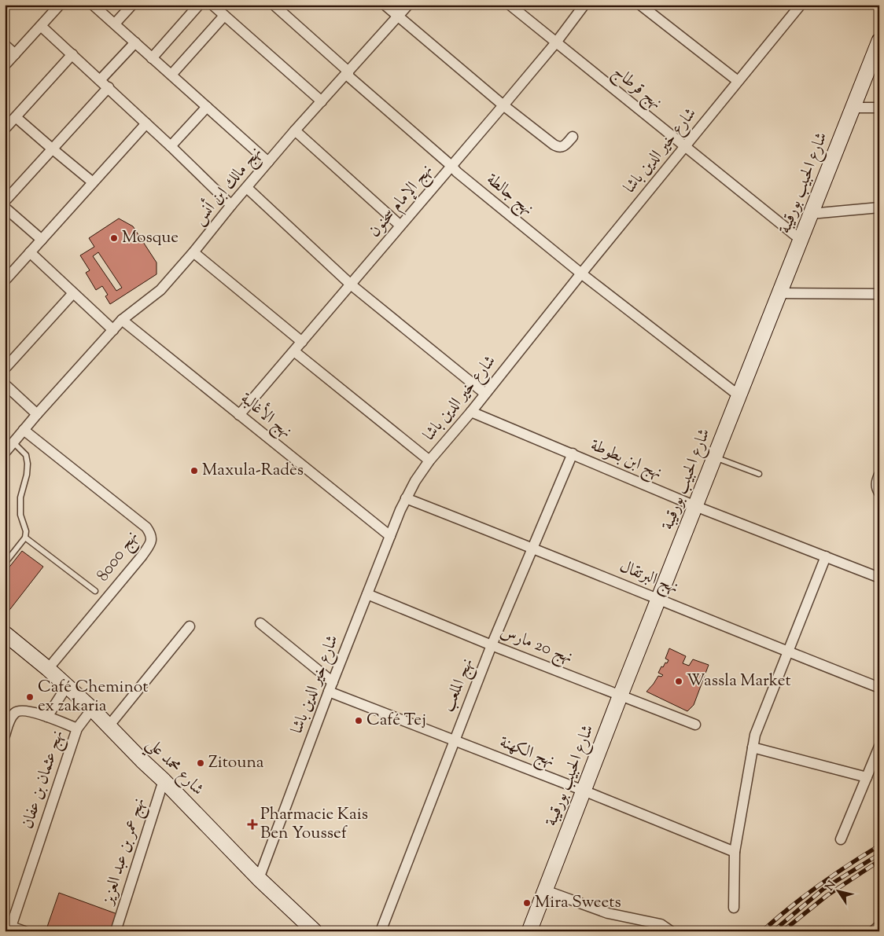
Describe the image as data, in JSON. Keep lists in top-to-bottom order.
{
  "streets": {
    "street": [
      "نهج قرطاج",
      "شارع خير الدين باشا",
      "شارع الحبيب بورقيبة",
      "نهج مالك ابن أنس",
      "نهج جالطة",
      "نهج الإمام سحنون",
      "نهج الأغالبة",
      "نهج ابن بطوطة",
      "نهج 8000",
      "نهج البرتقال",
      "نهج 20 مارس",
      "نهج الملعب",
      "نهج الكهنة",
      "شارع محمد علي",
      "نهج عثمان بن عفان",
      "نهج عمر بن عبد العزيز"
    ]
  },
  "crossings": [
    ["نهج قرطاج", "شارع خير الدين باشا"],
    ["نهج قرطاج", "شارع الحبيب بورقيبة"],
    ["نهج قرطاج", "نهج الإمام سحنون"],
    ["شارع خير الدين باشا", "نهج جالطة"],
    ["شارع خير الدين باشا", "نهج الأغالبة"],
    ["شارع خير الدين باشا", "نهج ابن بطوطة"],
    ["شارع خير الدين باشا", "نهج البرتقال"],
    ["شارع خير الدين باشا", "نهج 20 مارس"],
    ["شارع خير الدين باشا", "نهج الكهنة"],
    ["شارع خير الدين باشا", "شارع محمد علي"],
    ["شارع الحبيب بورقيبة", "نهج جالطة"],
    ["شارع الحبيب بورقيبة", "نهج ابن بطوطة"],
    ["شارع الحبيب بورقيبة", "نهج البرتقال"],
    ["شارع الحبيب بورقيبة", "نهج 20 مارس"],
    ["شارع الحبيب بورقيبة", "نهج الكهنة"],
    ["نهج مالك ابن أنس", "نهج جالطة"],
    ["نهج مالك ابن أنس", "نهج الأغالبة"],
    ["نهج مالك ابن أنس", "نهج 8000"],
    ["نهج جالطة", "نهج الإمام سحنون"],
    ["نهج الإمام سحنون", "نهج الأغالبة"],
    ["نهج ابن بطوطة", "نهج الملعب"],
    ["نهج 8000", "شارع محمد علي"],
    ["نهج البرتقال", "نهج الملعب"],
    ["نهج 20 مارس", "نهج الملعب"],
    ["نهج الملعب", "نهج الكهنة"],
    ["شارع محمد علي", "نهج عثمان بن عفان"],
    ["شارع محمد علي", "نهج عمر بن عبد العزيز"]
  ],
  "places": {
    "other": [
      "Mosque",
      "Maxula-Radès",
      "Wassla Market",
      "Café Cheminot ex zakaria",
      "Café Tej",
      "Zitouna",
      "Mira Sweets"
    ],
    "health": ["Pharmacie Kais Ben Youssef"]
  },
  "north": "top left"
}
